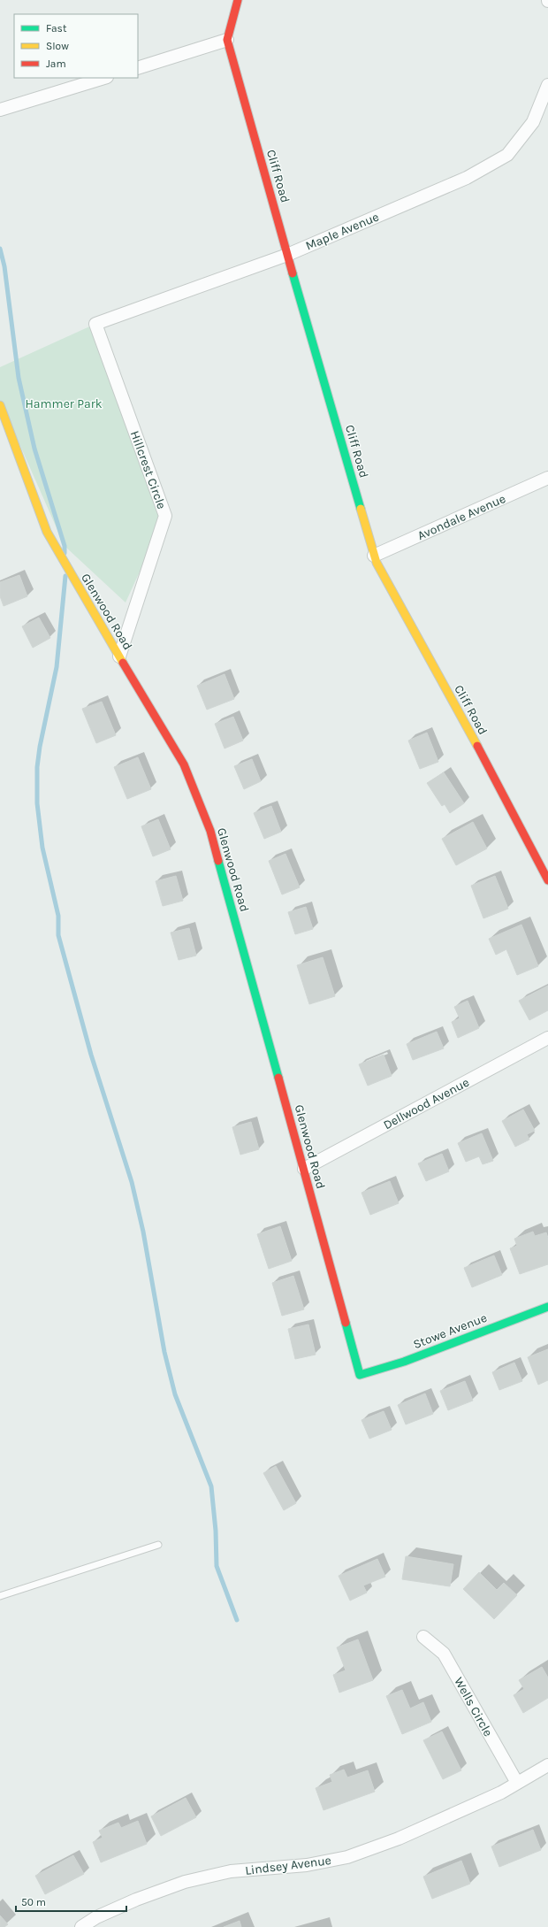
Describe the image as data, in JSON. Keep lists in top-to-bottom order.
{
  "streets": {
    "street": [
      "Cliff Road",
      "Maple Avenue",
      "Hillcrest Circle",
      "Avondale Avenue",
      "Glenwood Road",
      "Dellwood Avenue",
      "Stowe Avenue",
      "Wells Circle",
      "Lindsey Avenue"
    ]
  },
  "crossings": [
    ["Cliff Road", "Maple Avenue"],
    ["Cliff Road", "Avondale Avenue"],
    ["Maple Avenue", "Hillcrest Circle"],
    ["Hillcrest Circle", "Glenwood Road"],
    ["Glenwood Road", "Dellwood Avenue"],
    ["Glenwood Road", "Stowe Avenue"],
    ["Wells Circle", "Lindsey Avenue"]
  ],
  "parks": ["Hammer Park"],
  "legend": ["Fast", "Slow", "Jam"],
  "scale_bar": "50 m"
}
